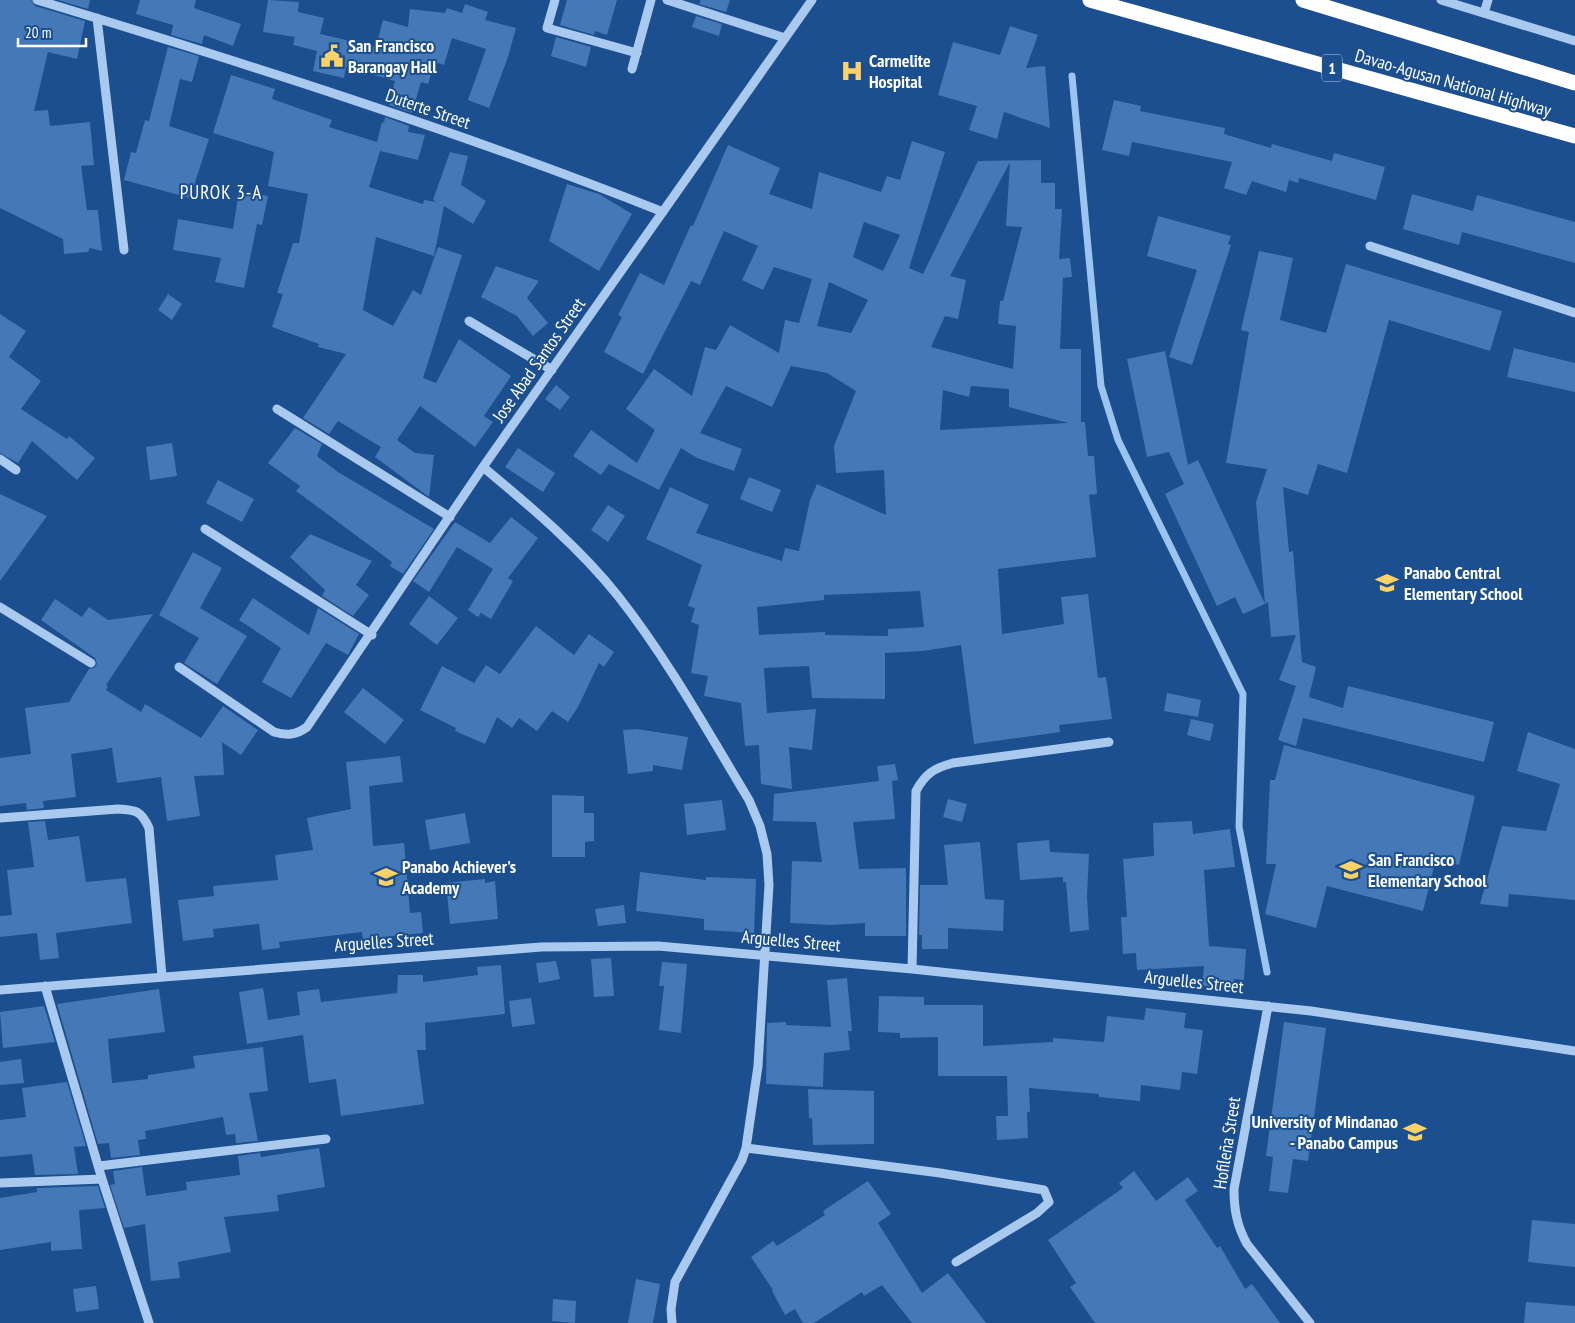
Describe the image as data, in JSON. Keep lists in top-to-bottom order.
{
  "streets": {
    "highway": ["1", "Davao-Agusan National Highway"],
    "street": [
      "Duterte Street",
      "Jose Abad Santos Street",
      "Arguelles Street",
      "Hofileña Street"
    ]
  },
  "crossings": [
    ["Duterte Street", "Jose Abad Santos Street"],
    ["Arguelles Street", "Hofileña Street"]
  ],
  "districts": ["PUROK 3-A"],
  "places": {
    "public building": ["San Francisco Barangay Hall"],
    "hospital": ["Carmelite Hospital"],
    "school or university": [
      "Panabo Central Elementary School",
      "San Francisco Elementary School",
      "Panabo Achiever's Academy",
      "University of Mindanao - Panabo Campus"
    ]
  },
  "scale_bar": "20 m"
}
